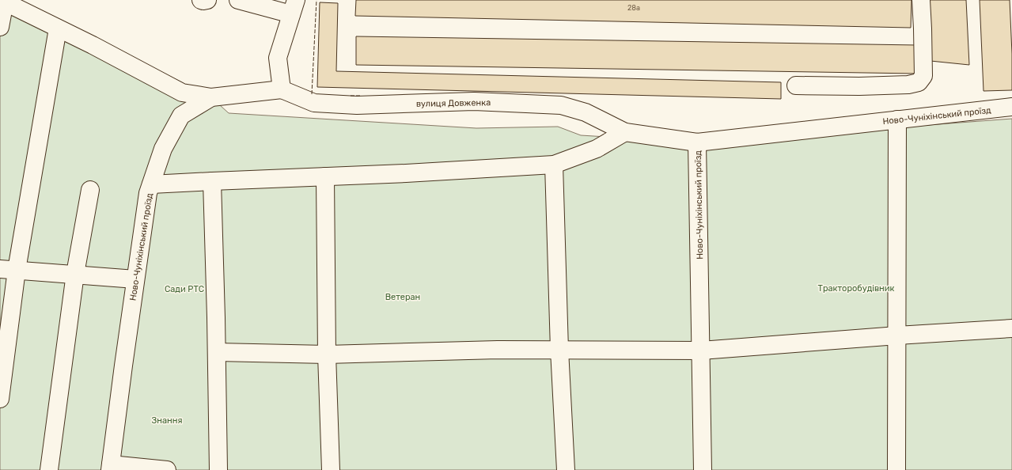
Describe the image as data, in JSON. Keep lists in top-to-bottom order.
{
  "streets": {
    "street": ["вулиця Довженка", "Ново-Чуніхінський проїзд"]
  },
  "crossings": [
    ["вулиця Довженка", "Ново-Чуніхінський проїзд"]
  ],
  "parks": [
    "Тракторобудівник",
    "Сади РТС",
    "Ветеран",
    "Знання"
  ],
  "house_numbers": ["28а"]
}
